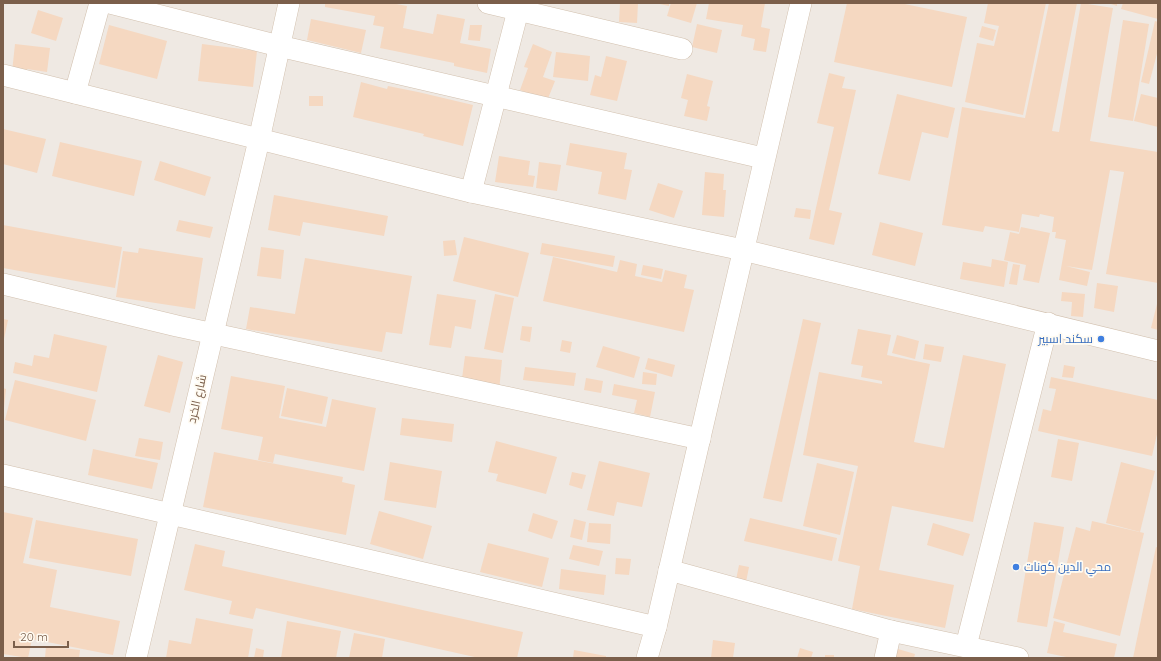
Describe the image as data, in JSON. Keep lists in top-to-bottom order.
{
  "streets": {
    "street": ["شارع الخرد"]
  },
  "places": ["سكند اسبير", "محي الدين كونات"],
  "scale_bar": "20 m"
}
